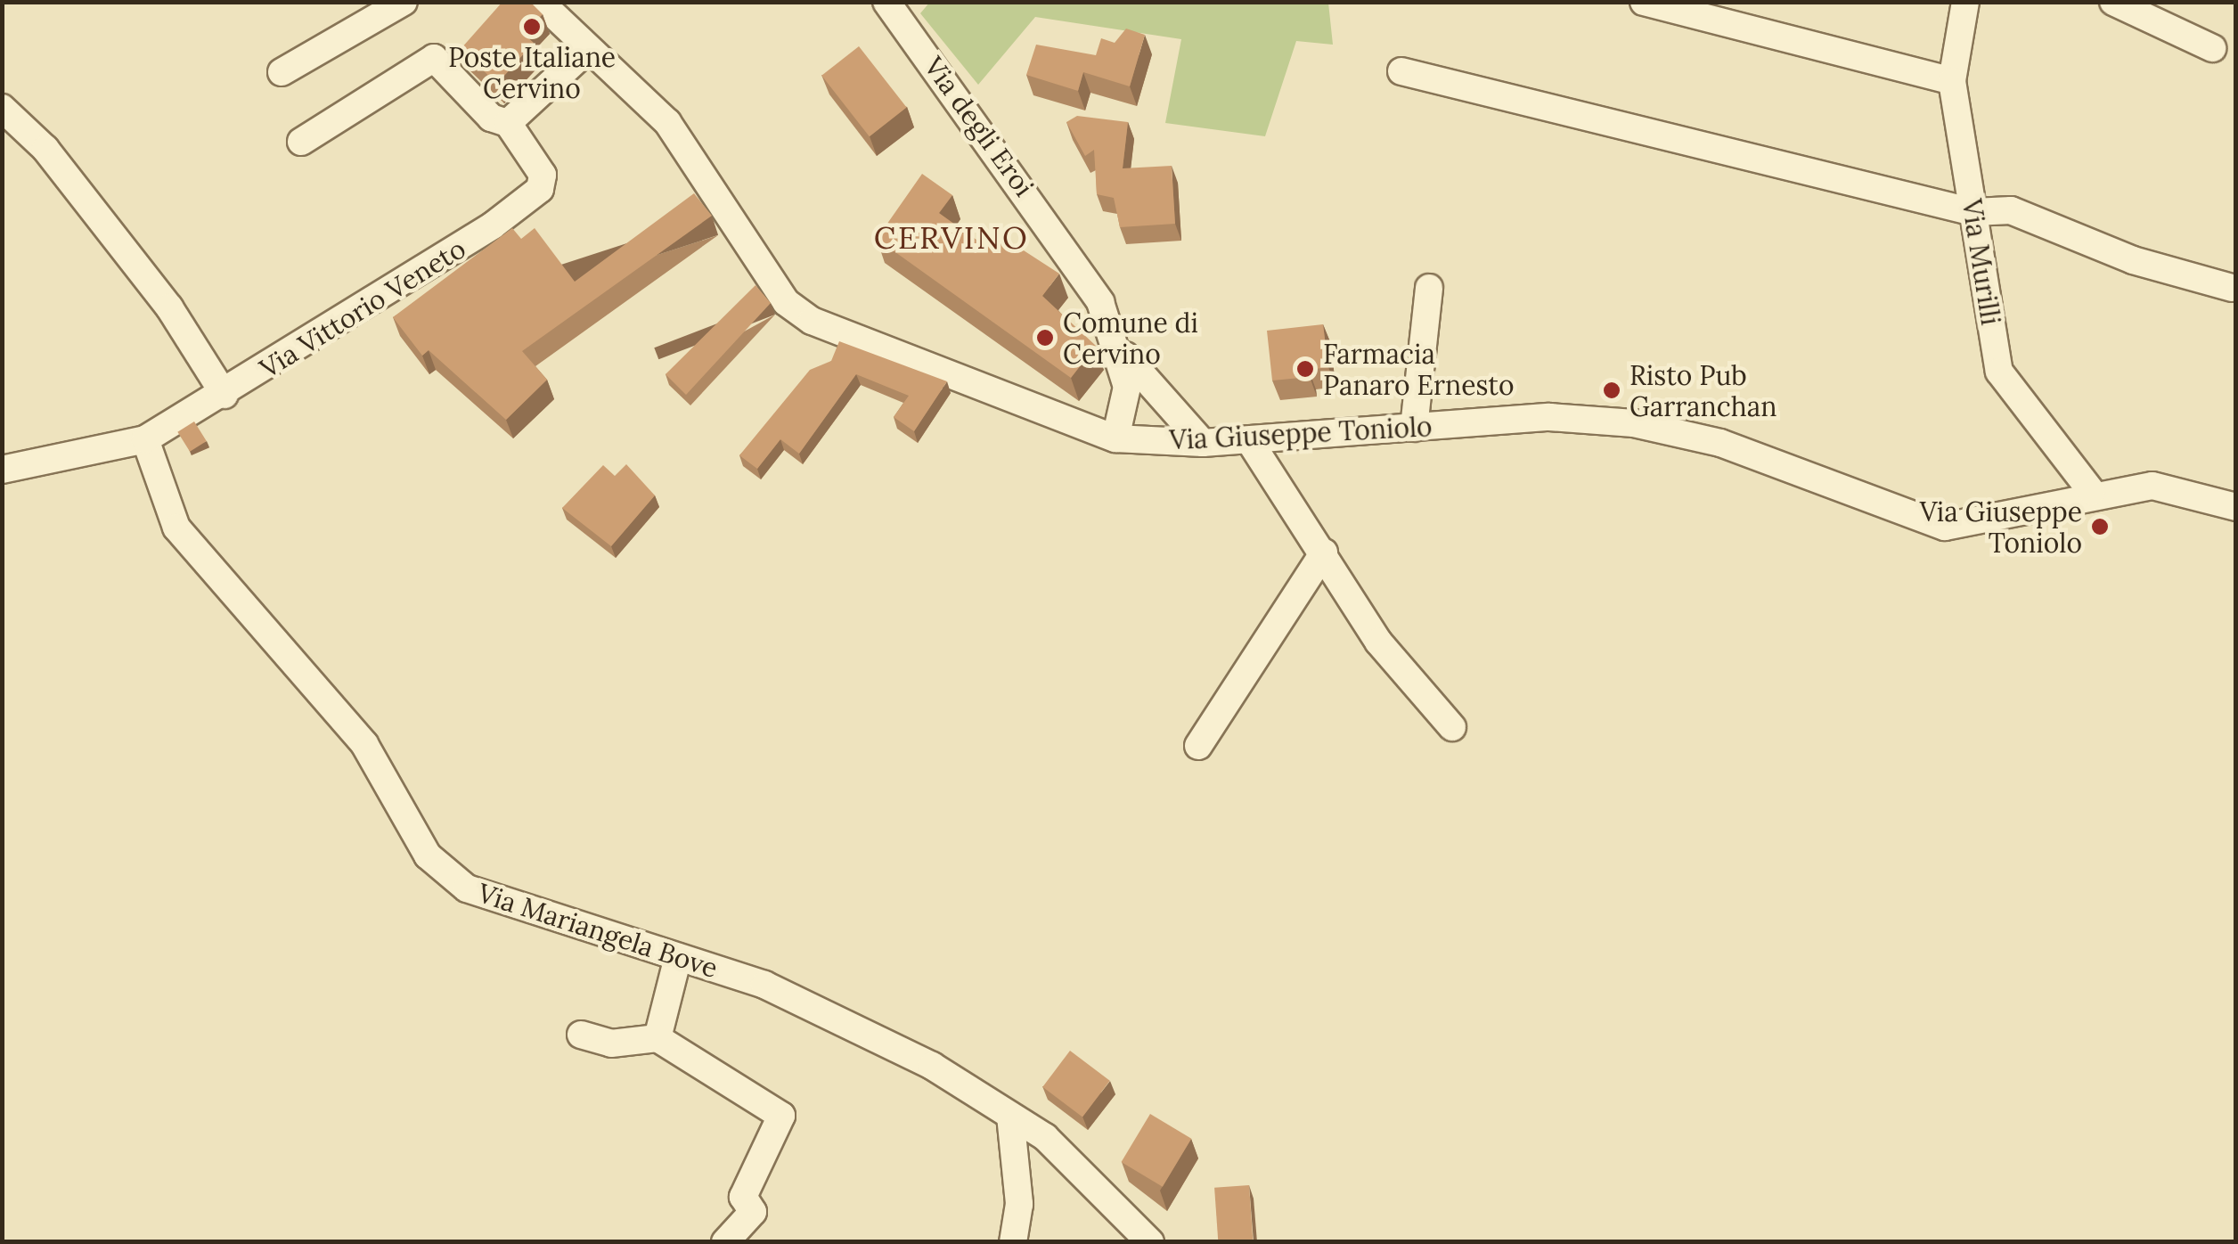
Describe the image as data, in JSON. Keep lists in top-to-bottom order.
{
  "streets": {
    "street": [
      "Via degli Eroi",
      "Via Murilli",
      "Via Vittorio Veneto",
      "Via Giuseppe Toniolo",
      "Via Mariangela Bove"
    ]
  },
  "crossings": [
    ["Via degli Eroi", "Via Giuseppe Toniolo"],
    ["Via Murilli", "Via Giuseppe Toniolo"],
    ["Via Vittorio Veneto", "Via Mariangela Bove"]
  ],
  "districts": ["CERVINO"],
  "places": [
    "Poste Italiane Cervino",
    "Comune di Cervino",
    "Farmacia Panaro Ernesto",
    "Risto Pub Garranchan",
    "Via Giuseppe Toniolo"
  ]
}
